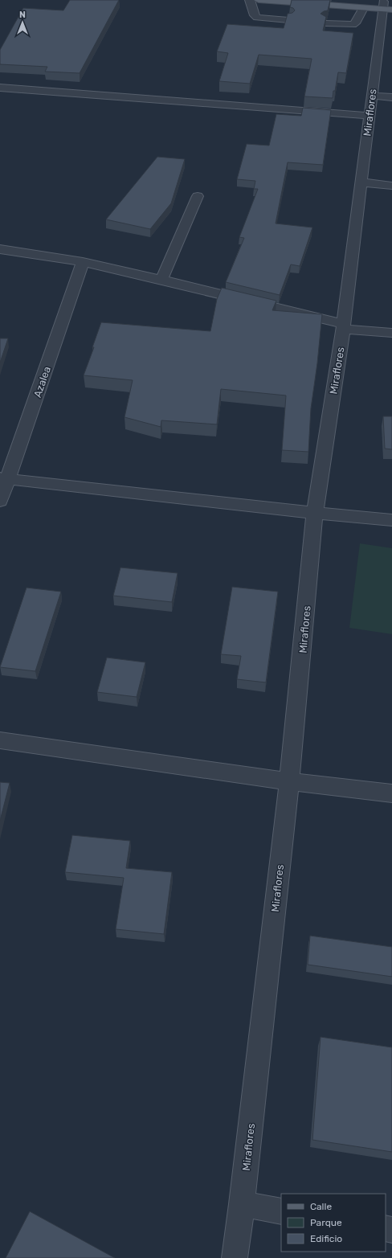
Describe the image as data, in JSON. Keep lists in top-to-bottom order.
{
  "streets": {
    "street": ["Miraflores", "Azalea"]
  },
  "legend": ["Calle", "Parque", "Edificio"],
  "north": "top"
}
